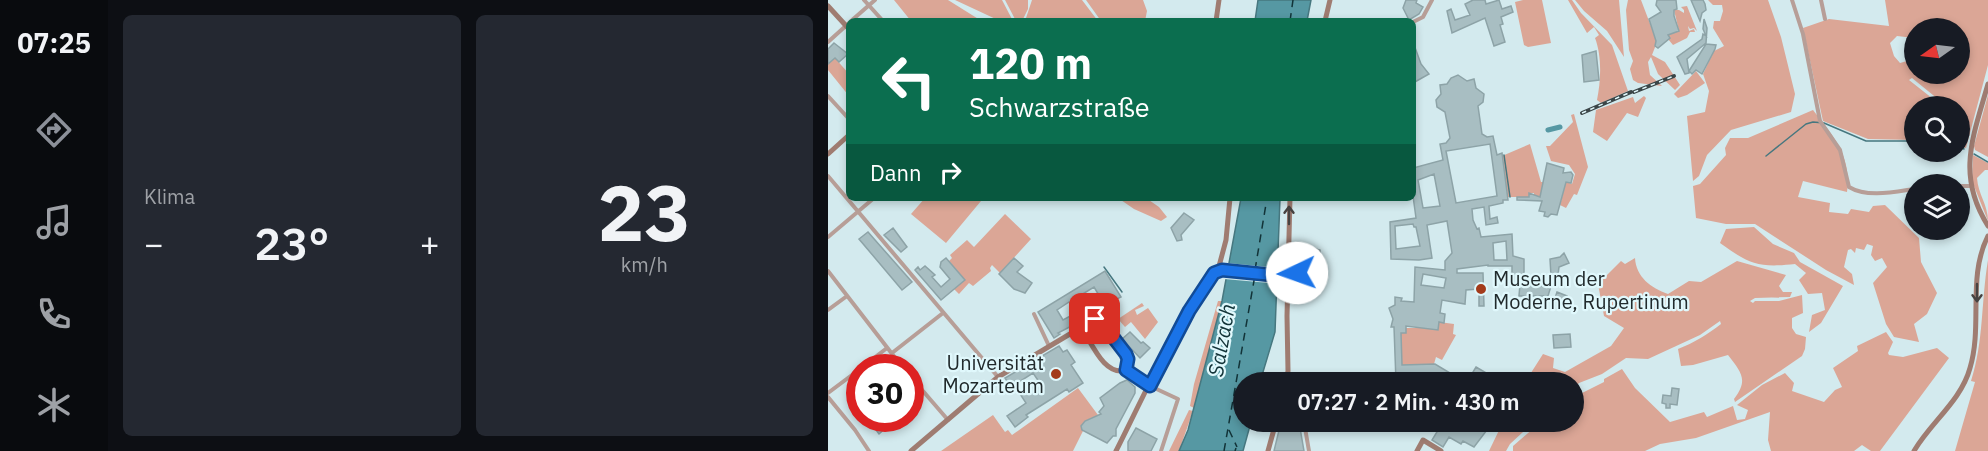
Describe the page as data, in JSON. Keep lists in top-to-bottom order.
{
  "water": ["Salzach"],
  "places": ["Museum der Moderne, Rupertinum", "Universität Mozarteum"],
  "north": "left",
  "page": {
    "tabs": "07:25",
    "tile": [
      "Klima",
      ["23", "km/h"]
    ],
    "turn": ["120 m", "Schwarzstraße"],
    "then": "Dann",
    "heat": ["−", "23°", "+"],
    "limit": "30",
    "trip": "07:27 · 2 Min. · 430 m"
  }
}
